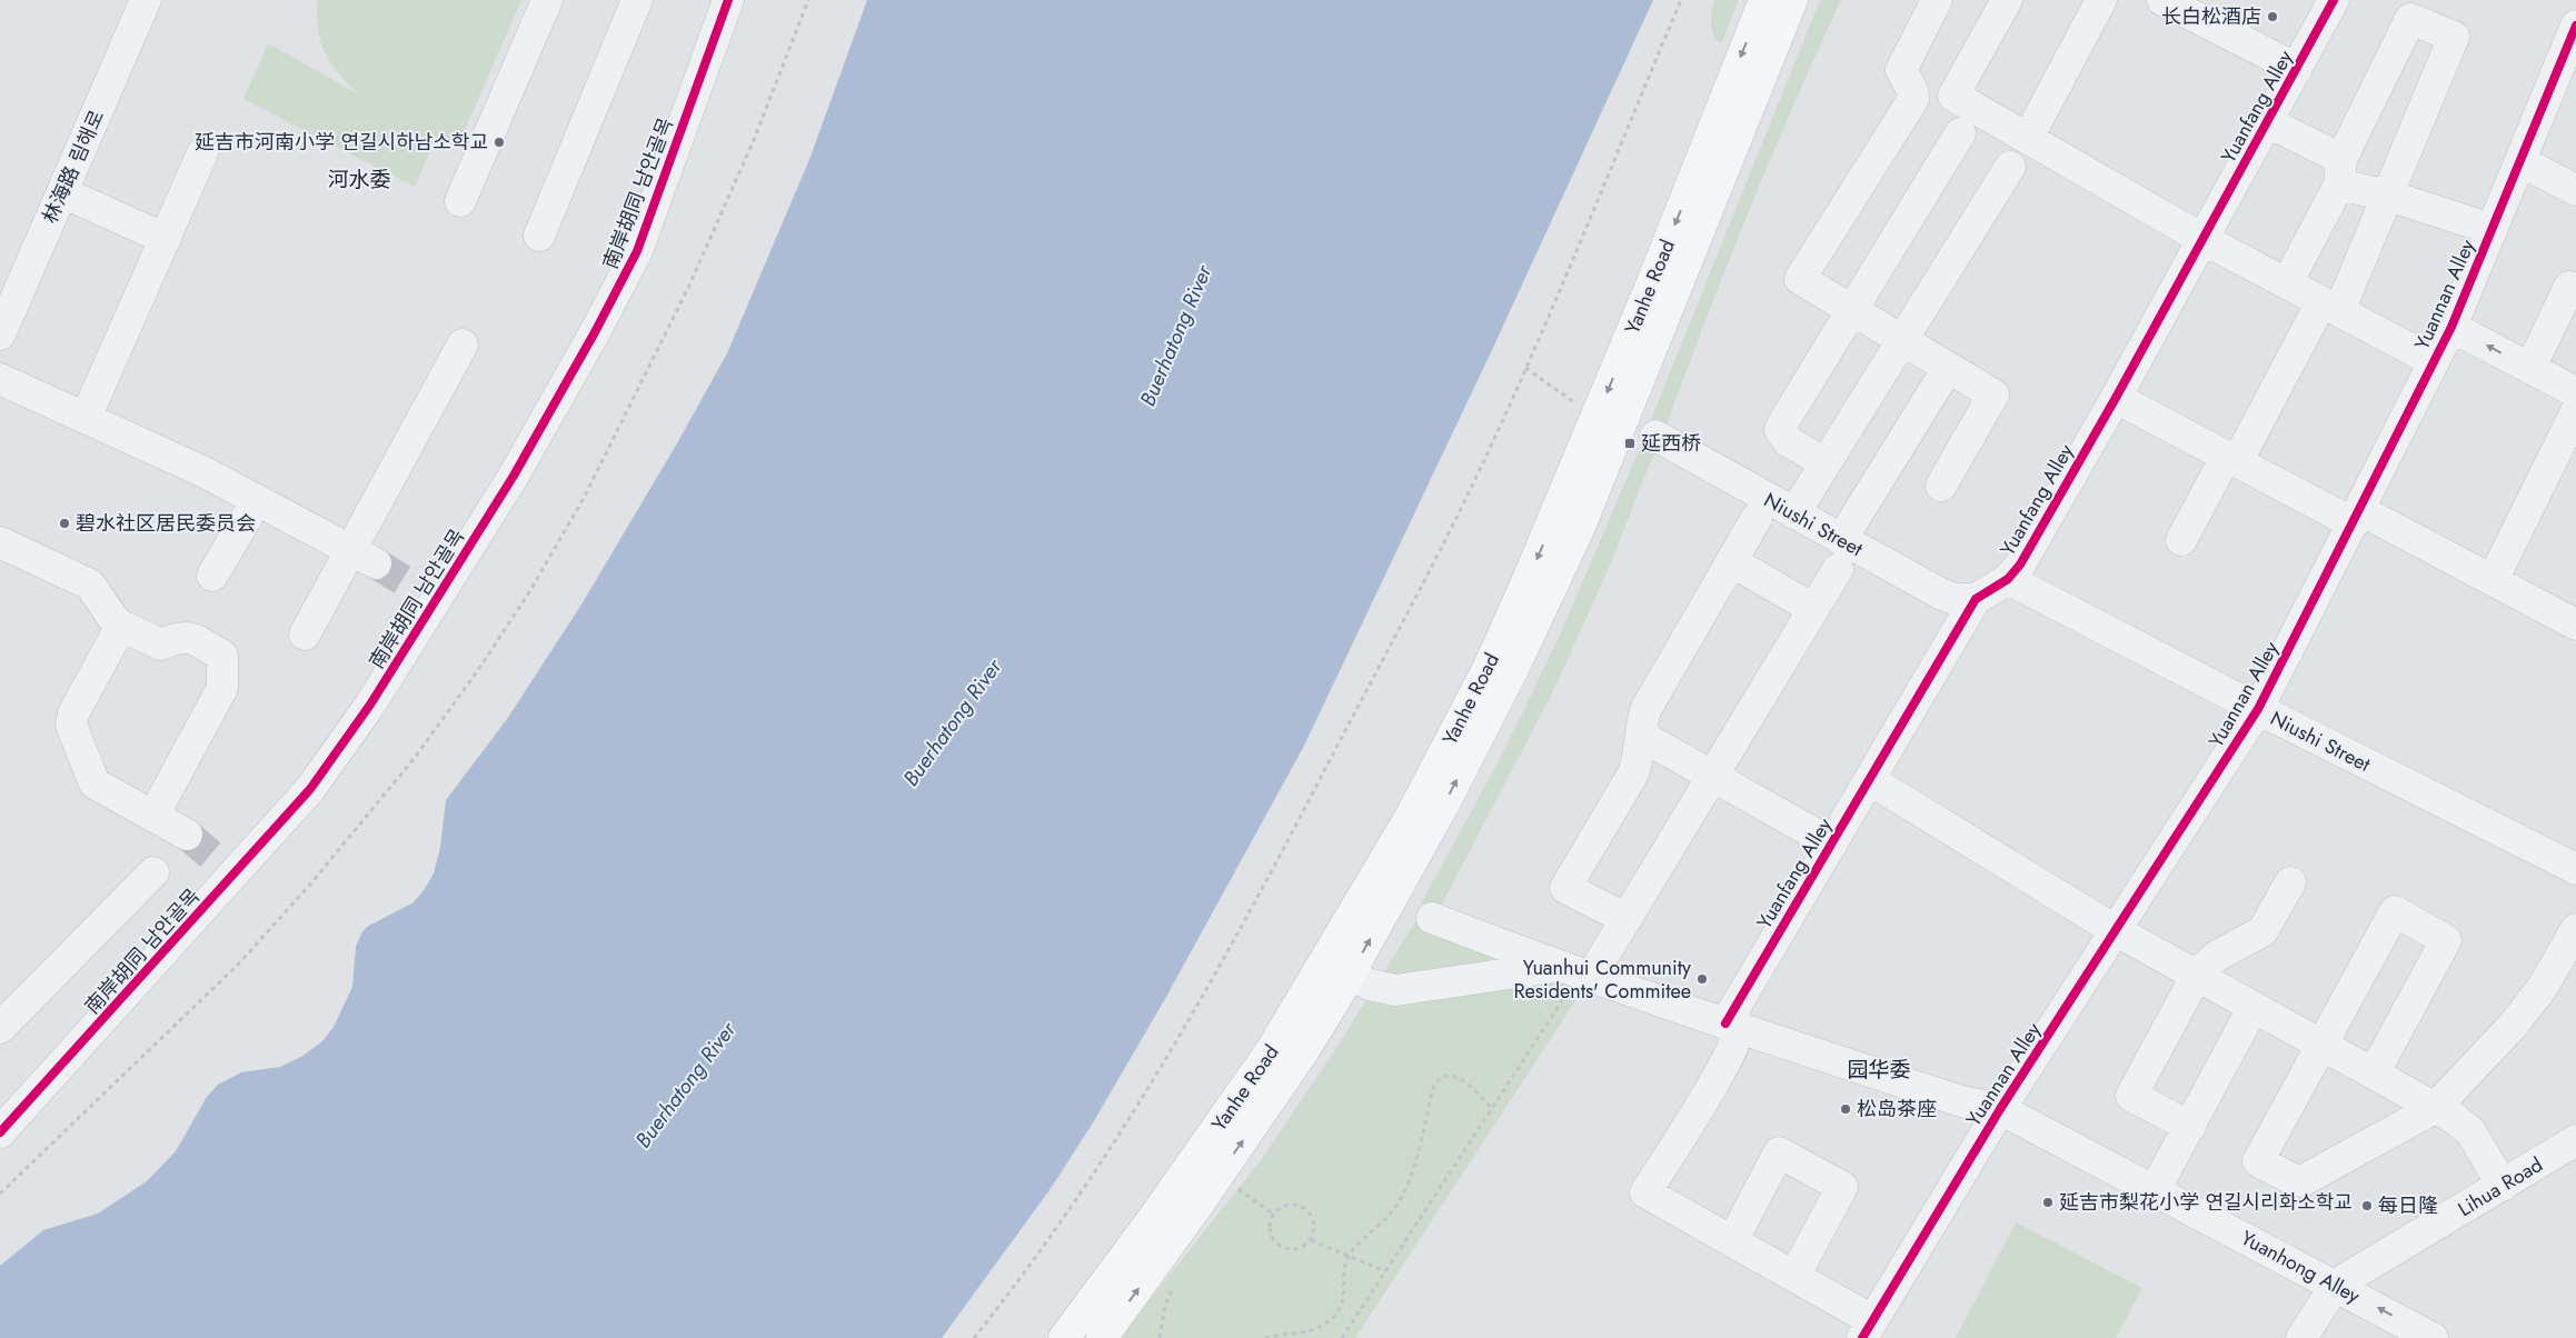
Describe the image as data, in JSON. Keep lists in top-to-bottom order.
{
  "streets": {
    "main road": ["Yanhe Road"],
    "street": [
      "Yuanfang Alley",
      "林海路 림해로",
      "南岸胡同 남안골목",
      "Yuannan Alley",
      "Niushi Street",
      "Lihua Road",
      "Yuanhong Alley"
    ]
  },
  "crossings": [
    ["Yuanfang Alley", "Niushi Street"],
    ["Yuanfang Alley", "Yuanhong Alley"],
    ["Yanhe Road", "Yuanhong Alley"],
    ["Yuannan Alley", "Niushi Street"],
    ["Yuannan Alley", "Yuanhong Alley"],
    ["Lihua Road", "Yuanhong Alley"]
  ],
  "districts": ["河水委", "园华委"],
  "water": ["Buerhatong River"],
  "places": {
    "other": [
      "长白松酒店",
      "延吉市河南小学 연길시하남소학교",
      "碧水社区居民委员会",
      "Yuanhui Community Residents' Commitee",
      "松岛茶座",
      "延吉市梨花小学 연길시리화소학교",
      "每日隆"
    ],
    "transit": ["延西桥"]
  }
}
